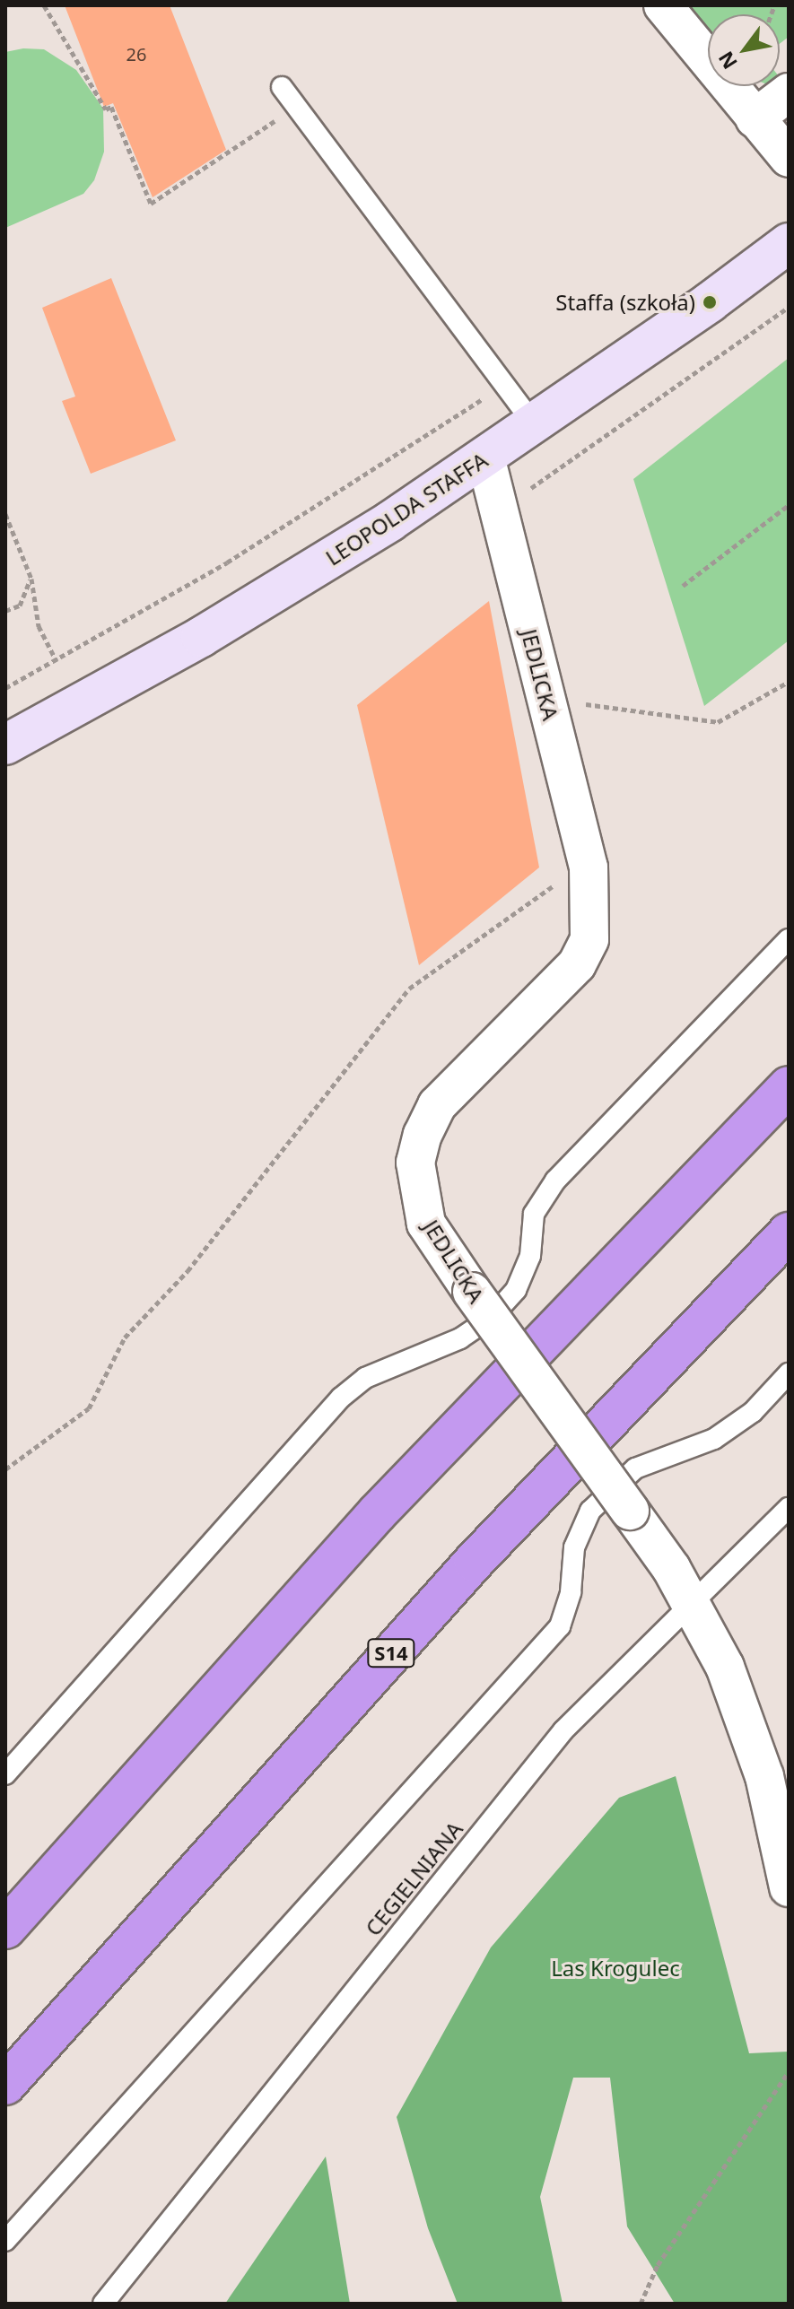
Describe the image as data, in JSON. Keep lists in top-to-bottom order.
{
  "streets": {
    "highway": ["S14"],
    "street": ["LEOPOLDA STAFFA", "JEDLICKA"],
    "lane": ["CEGIELNIANA"]
  },
  "crossings": [
    ["LEOPOLDA STAFFA", "JEDLICKA"],
    ["JEDLICKA", "CEGIELNIANA"]
  ],
  "parks": ["Las Krogulec"],
  "places": ["Staffa (szkoła)"],
  "house_numbers": ["26"],
  "north": "bottom left"
}
